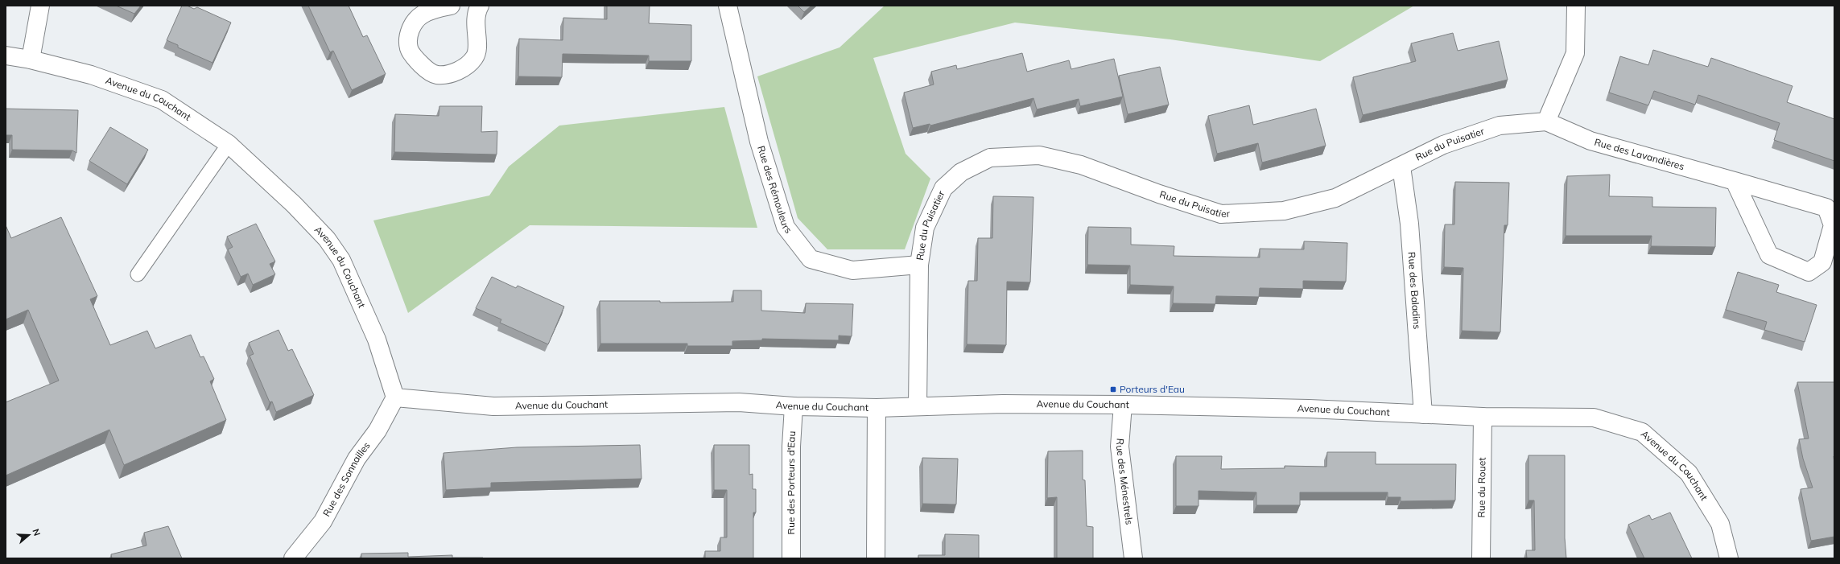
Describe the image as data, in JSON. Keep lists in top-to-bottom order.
{
  "streets": {
    "street": [
      "Avenue du Couchant",
      "Rue du Puisatier",
      "Rue des Lavandières",
      "Rue des Rémouleurs",
      "Rue des Baladins",
      "Rue des Sonnailles",
      "Rue des Ménestrels",
      "Rue des Porteurs d'Eau",
      "Rue du Rouet"
    ]
  },
  "crossings": [
    ["Avenue du Couchant", "Rue du Puisatier"],
    ["Avenue du Couchant", "Rue des Baladins"],
    ["Avenue du Couchant", "Rue des Sonnailles"],
    ["Avenue du Couchant", "Rue des Ménestrels"],
    ["Avenue du Couchant", "Rue des Porteurs d'Eau"],
    ["Avenue du Couchant", "Rue du Rouet"],
    ["Rue du Puisatier", "Rue des Lavandières"],
    ["Rue du Puisatier", "Rue des Rémouleurs"],
    ["Rue du Puisatier", "Rue des Baladins"]
  ],
  "places": {
    "transit": ["Porteurs d'Eau"]
  },
  "north": "right"
}
